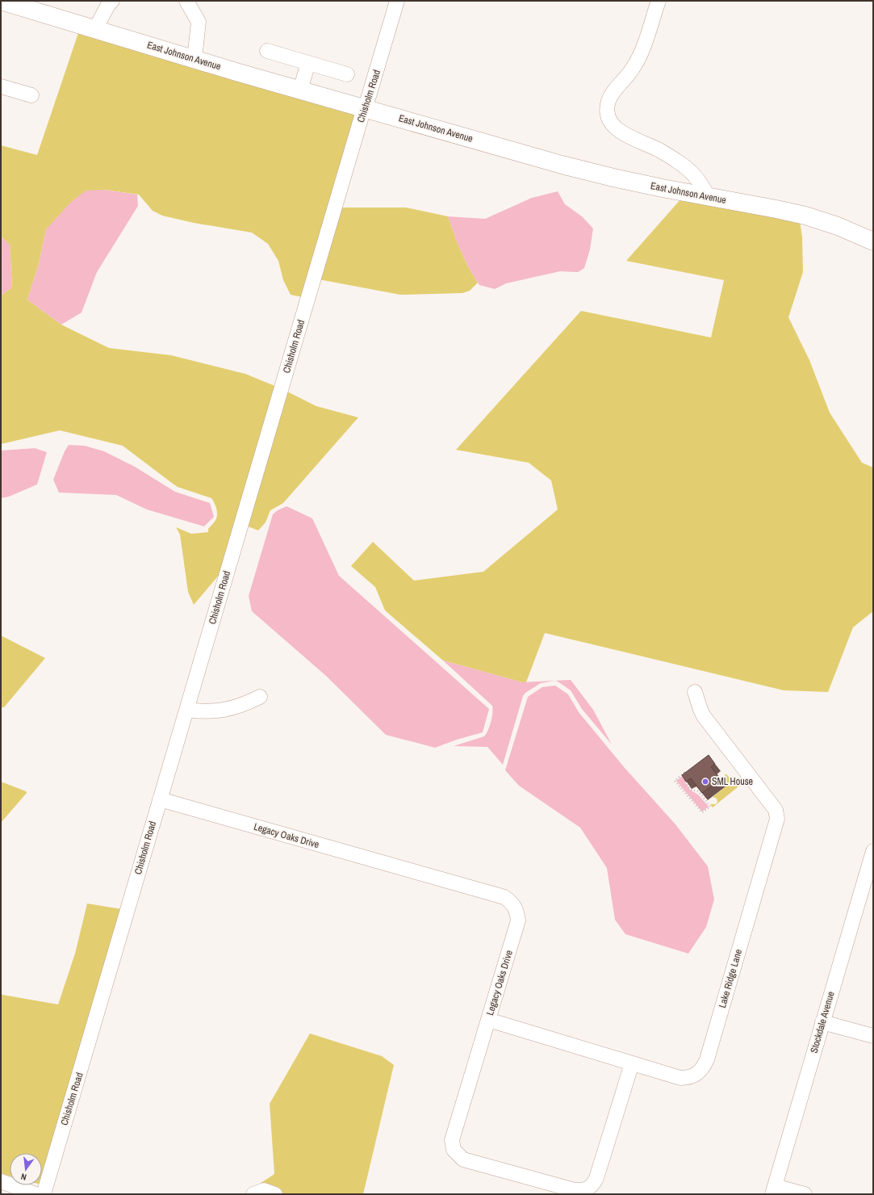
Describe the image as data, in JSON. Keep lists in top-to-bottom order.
{
  "streets": {
    "main road": ["East Johnson Avenue"],
    "street": [
      "Chisholm Road",
      "Legacy Oaks Drive",
      "Lake Ridge Lane",
      "Stockdale Avenue"
    ]
  },
  "crossings": [
    ["East Johnson Avenue", "Chisholm Road"],
    ["Chisholm Road", "Legacy Oaks Drive"],
    ["Legacy Oaks Drive", "Lake Ridge Lane"]
  ],
  "places": ["SML House"],
  "north": "bottom"
}
